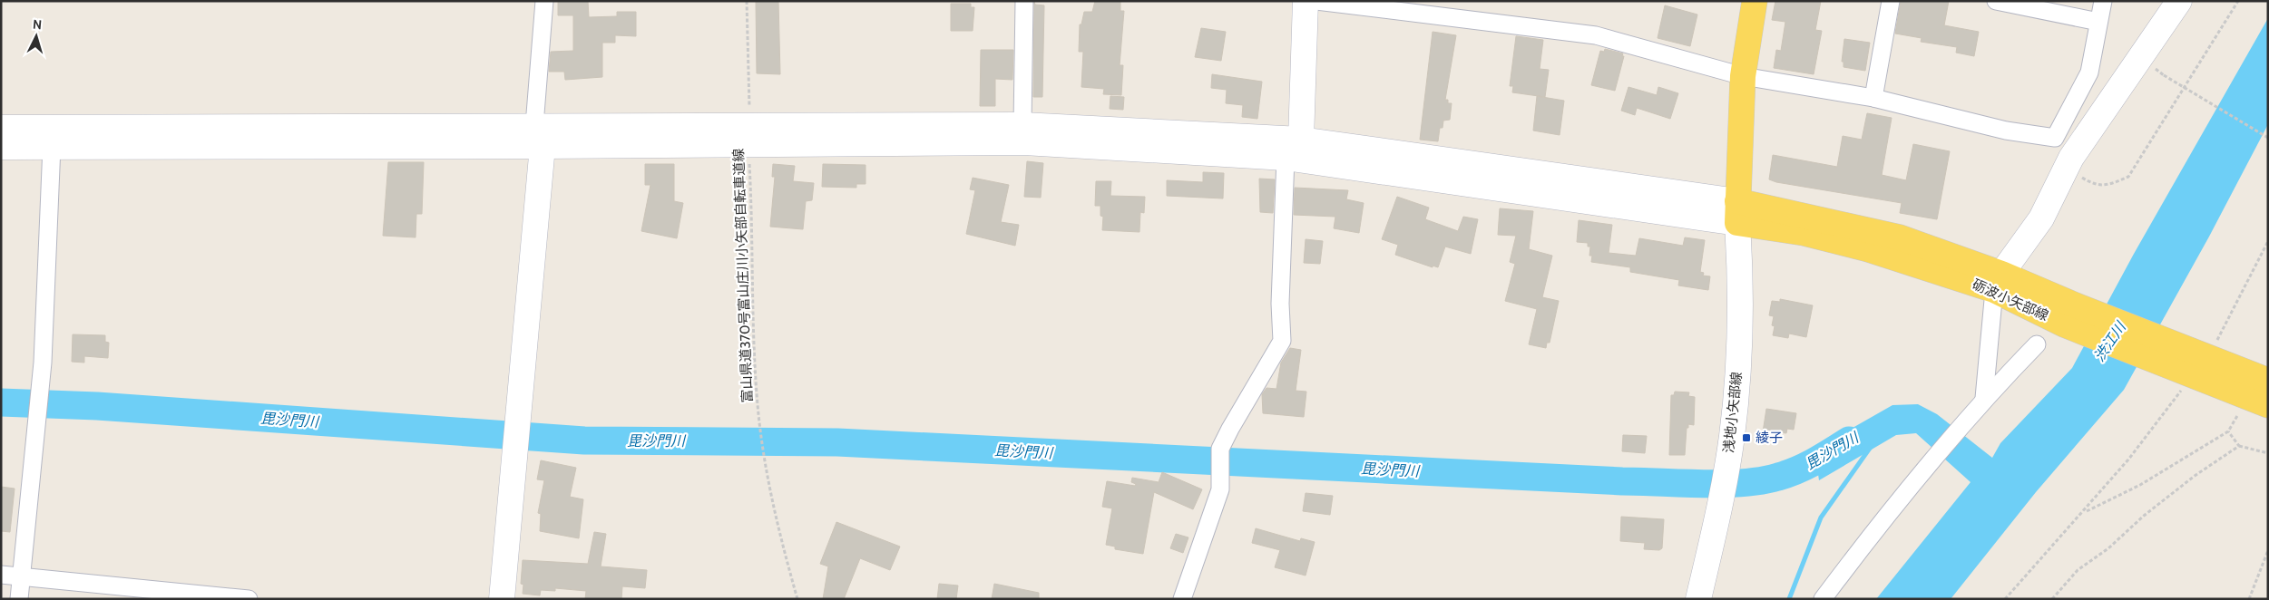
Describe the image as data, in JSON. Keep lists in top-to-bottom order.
{
  "streets": {
    "main road": ["砺波小矢部線"],
    "street": ["浅地小矢部線"],
    "path": ["富山県道370号富山庄川小矢部自転車道線"]
  },
  "crossings": [
    ["砺波小矢部線", "浅地小矢部線"]
  ],
  "water": ["渋江川", "毘沙門川"],
  "places": {
    "transit": ["綾子"]
  },
  "north": "top"
}
